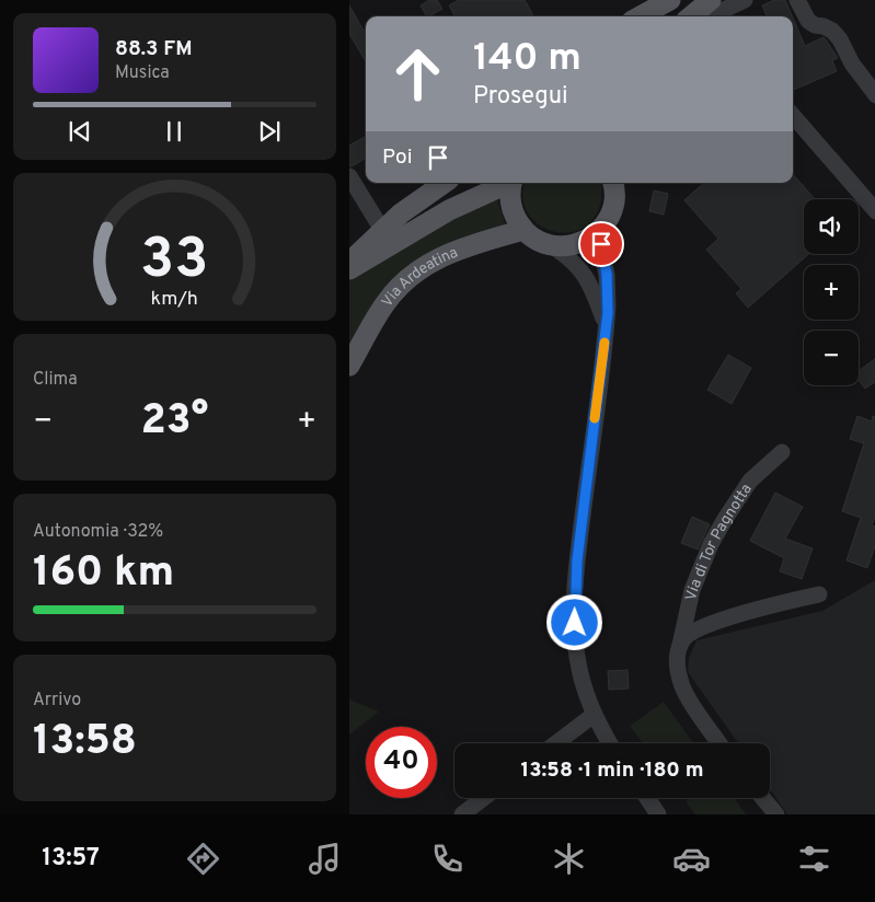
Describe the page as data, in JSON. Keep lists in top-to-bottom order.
{
  "streets": {
    "main road": ["Via Ardeatina"],
    "street": ["Via di Tor Pagnotta"]
  },
  "page": {
    "turn": ["140 m", "Prosegui"],
    "song": ["88.3 FM", "Musica"],
    "then": "Poi",
    "map_buttons": ["+", "−"],
    "tile": [
      "Clima",
      ["Autonomia · 32%", "160 km"],
      ["Arrivo", "13:58"]
    ],
    "heat": ["−", "23°", "+"],
    "limit": "40",
    "trip": "13:58 · 1 min · 180 m",
    "tabs": "13:57",
    "gauge": ["33", "km/h"]
  }
}
